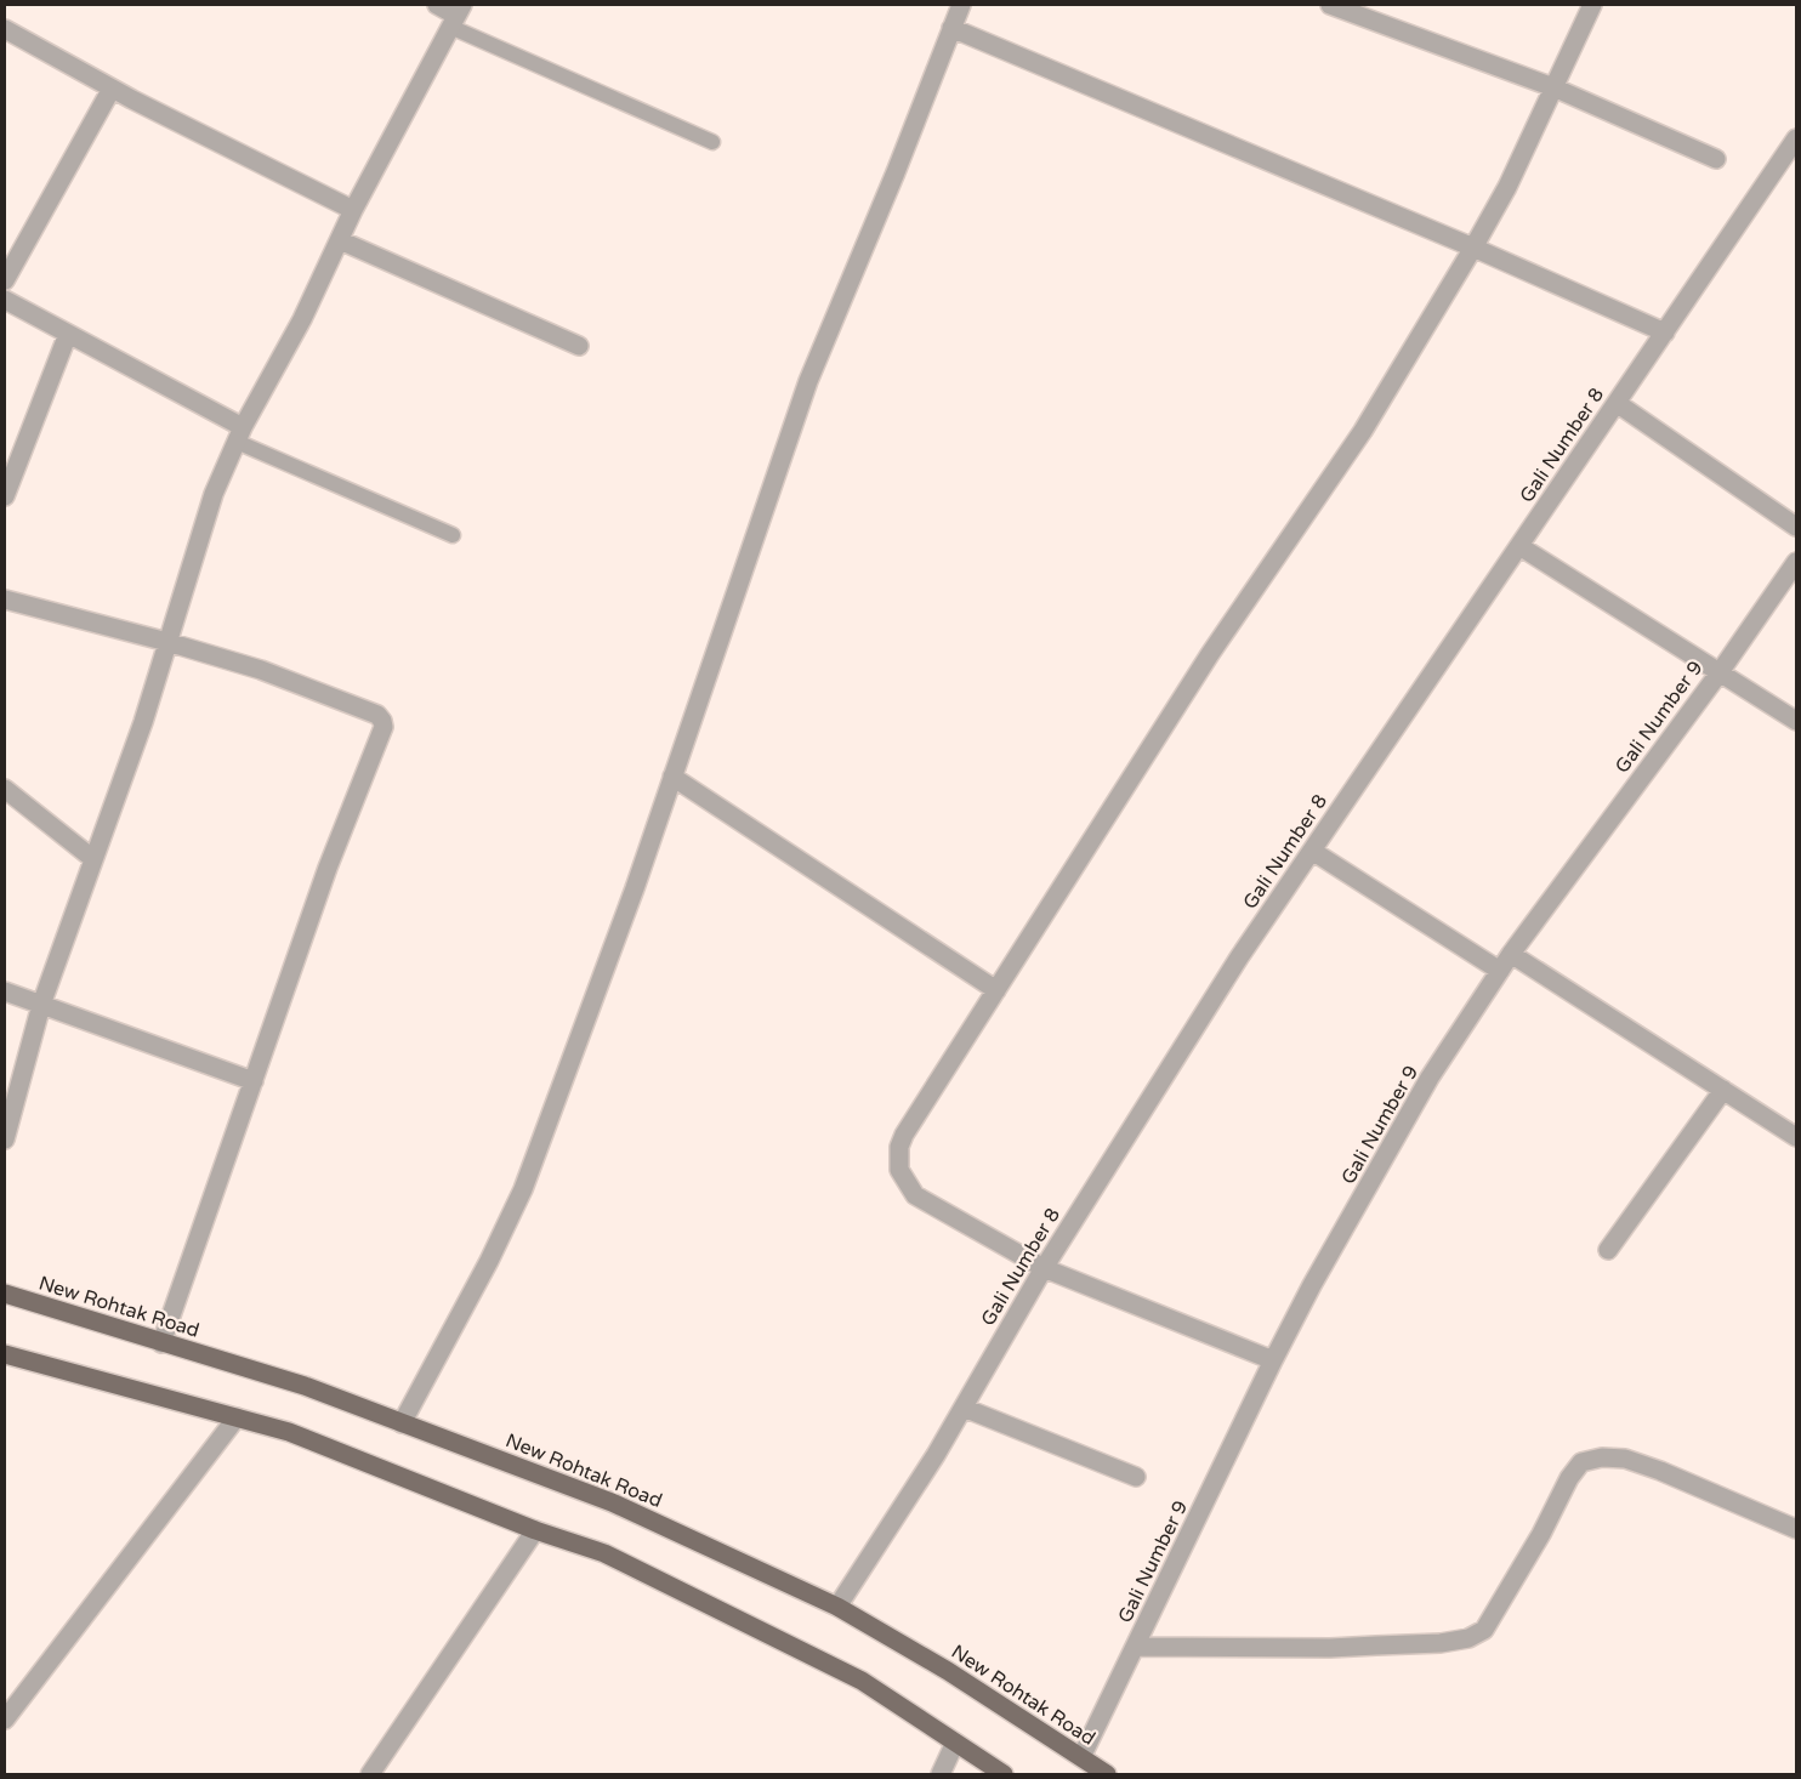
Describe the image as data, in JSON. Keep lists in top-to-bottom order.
{
  "streets": {
    "main road": ["New Rohtak Road"],
    "street": ["Gali Number 8", "Gali Number 9"]
  },
  "crossings": [
    ["Gali Number 8", "New Rohtak Road"],
    ["Gali Number 9", "New Rohtak Road"]
  ]
}
